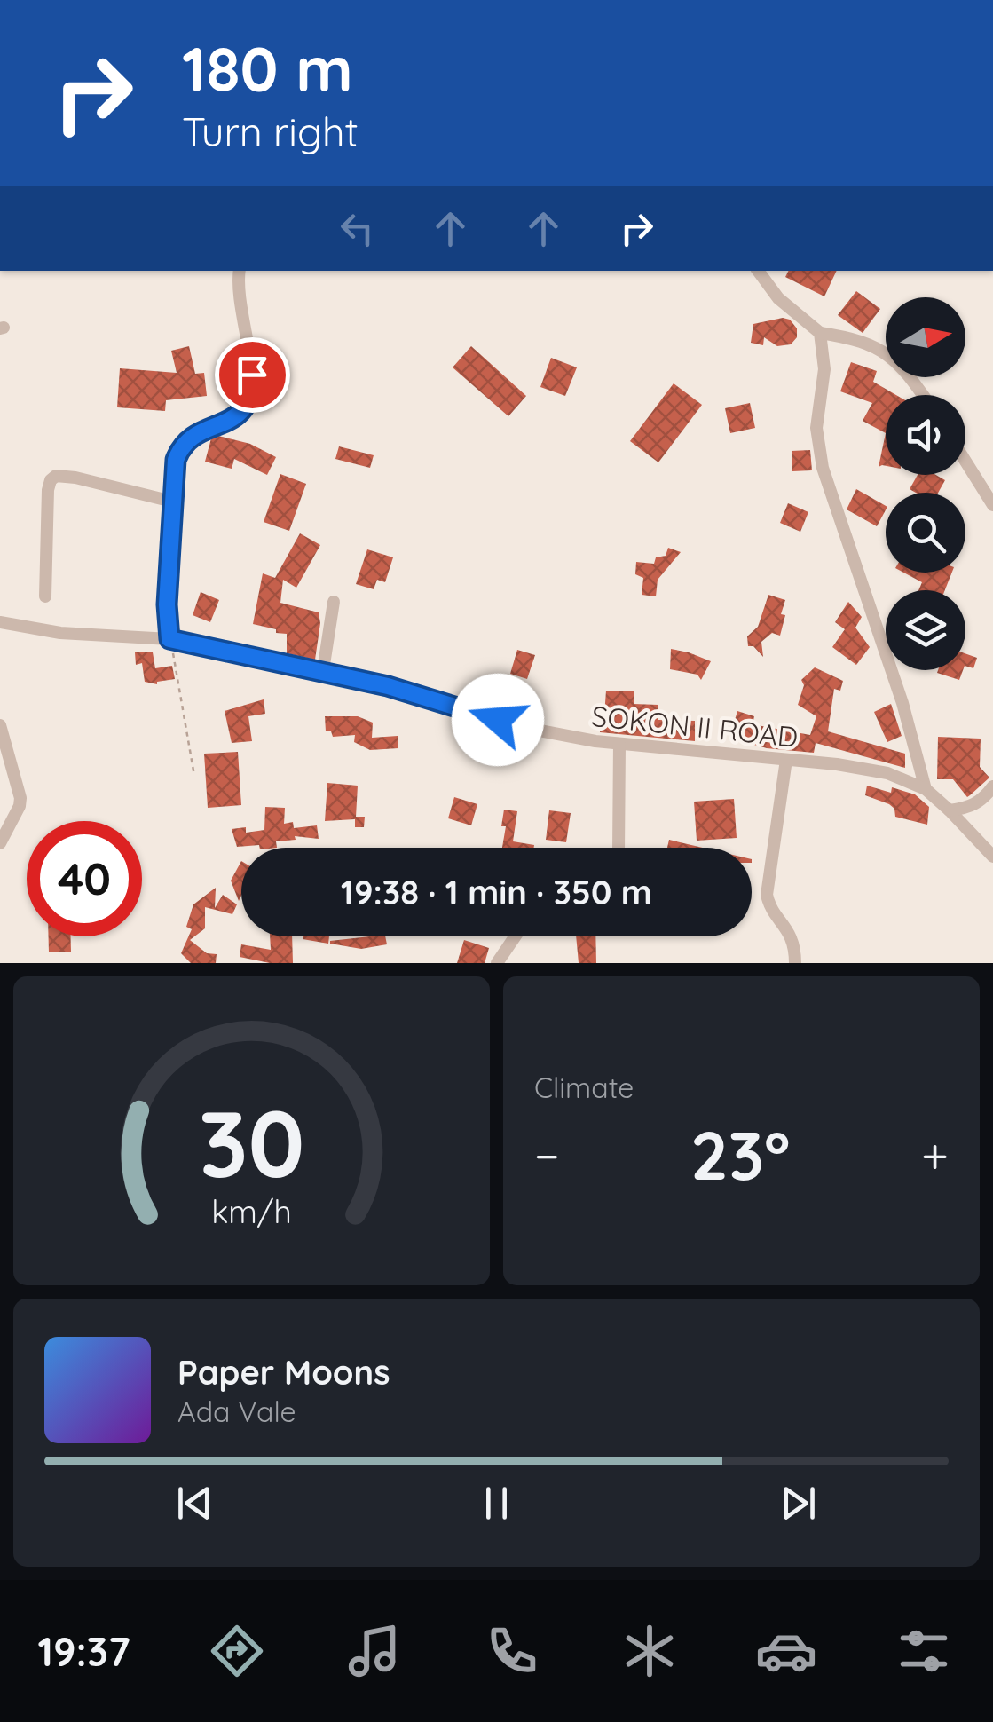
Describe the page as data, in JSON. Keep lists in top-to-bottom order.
{
  "streets": {
    "street": ["SOKON II ROAD"]
  },
  "north": "right",
  "page": {
    "turn": ["180 m", "Turn right"],
    "limit": "40",
    "trip": "19:38 · 1 min · 350 m",
    "tile": "Climate",
    "heat": ["−", "23°", "+"],
    "song": ["Paper Moons", "Ada Vale"],
    "tabs": "19:37",
    "gauge": ["30", "km/h"]
  }
}
